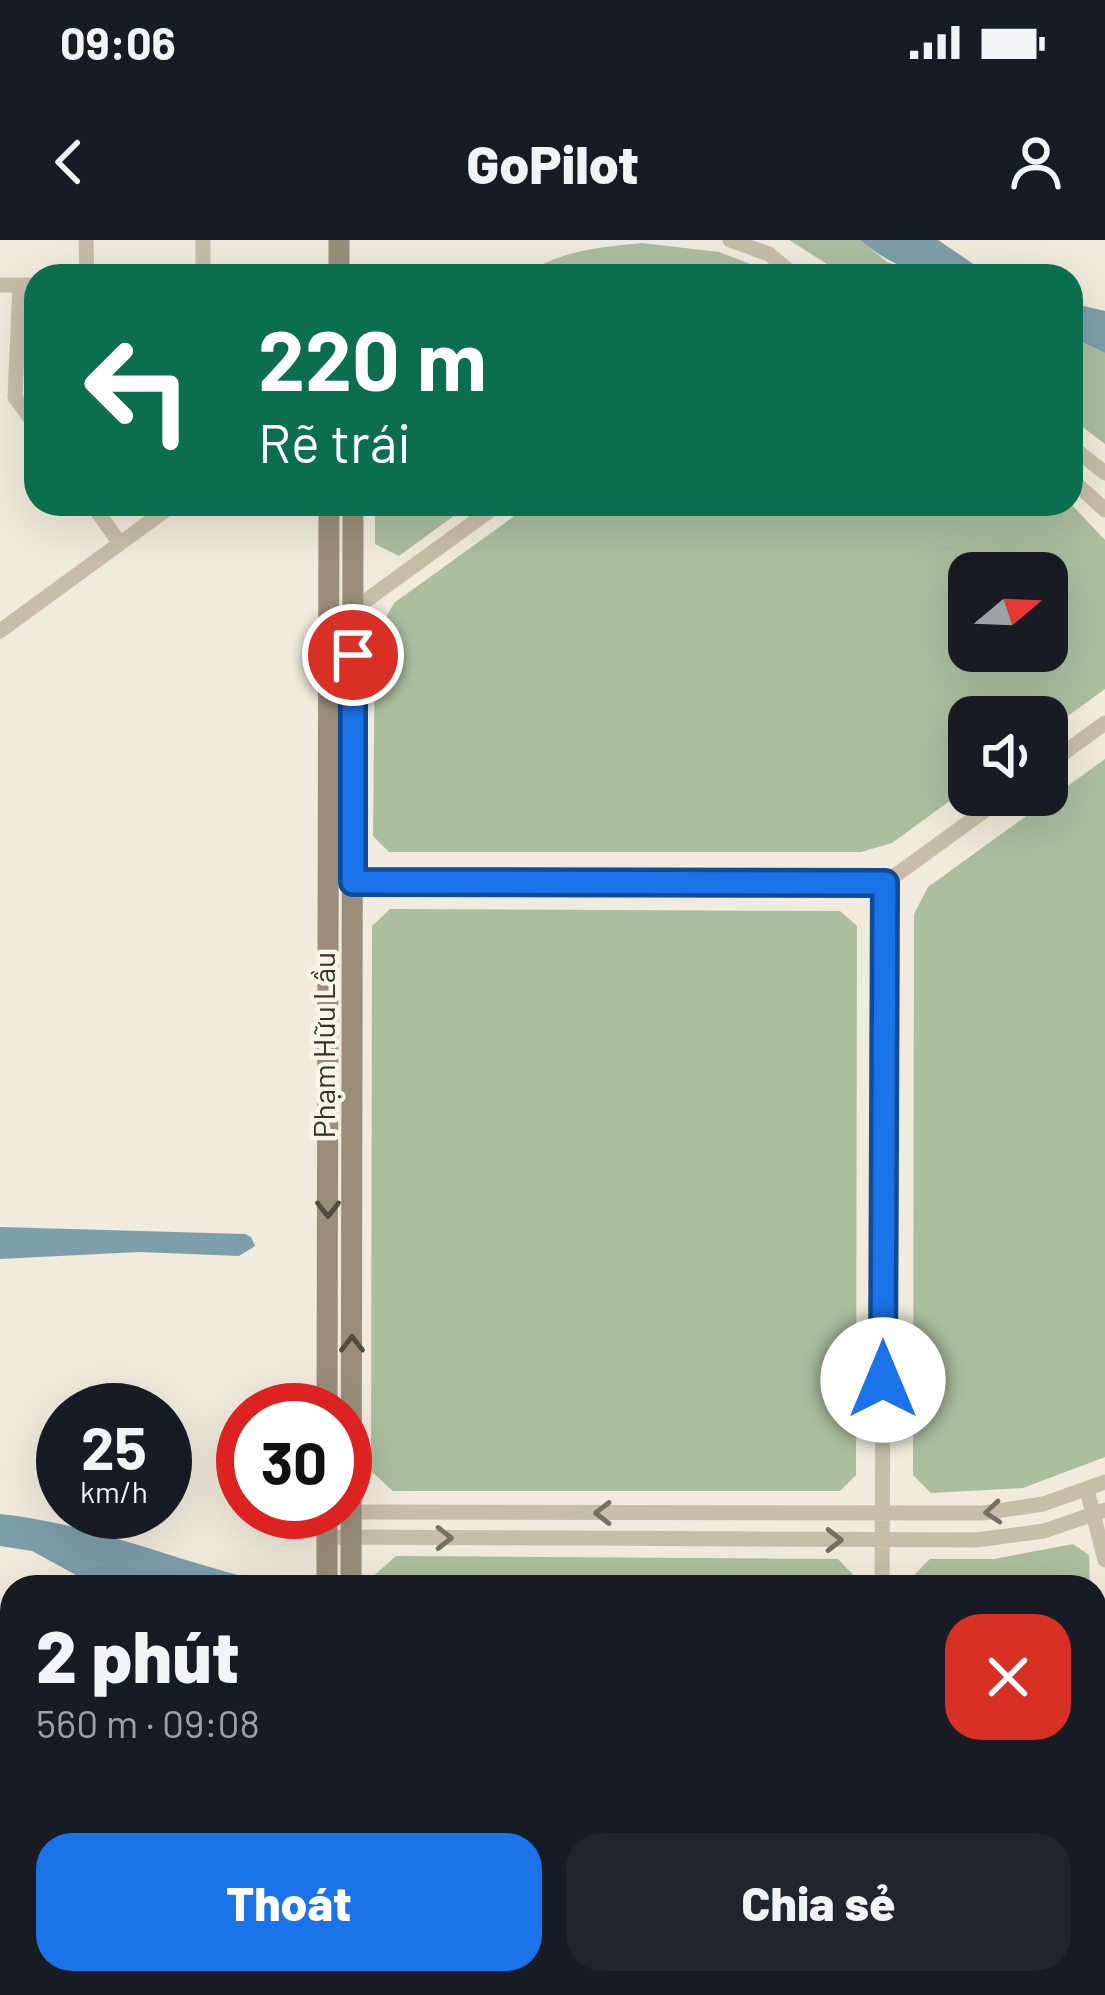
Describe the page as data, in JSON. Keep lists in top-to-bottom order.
{
  "streets": {
    "main road": ["Phạm Hữu Lầu"]
  },
  "north": "right",
  "page": {
    "status": "09:06",
    "header": "GoPilot",
    "turn": ["220 m", "Rẽ trái"],
    "speed": "25 km/h",
    "limit": "30",
    "heading": ["2 phút", "560 m · 09:08"],
    "buttons": ["Thoát", "Chia sẻ"]
  }
}
